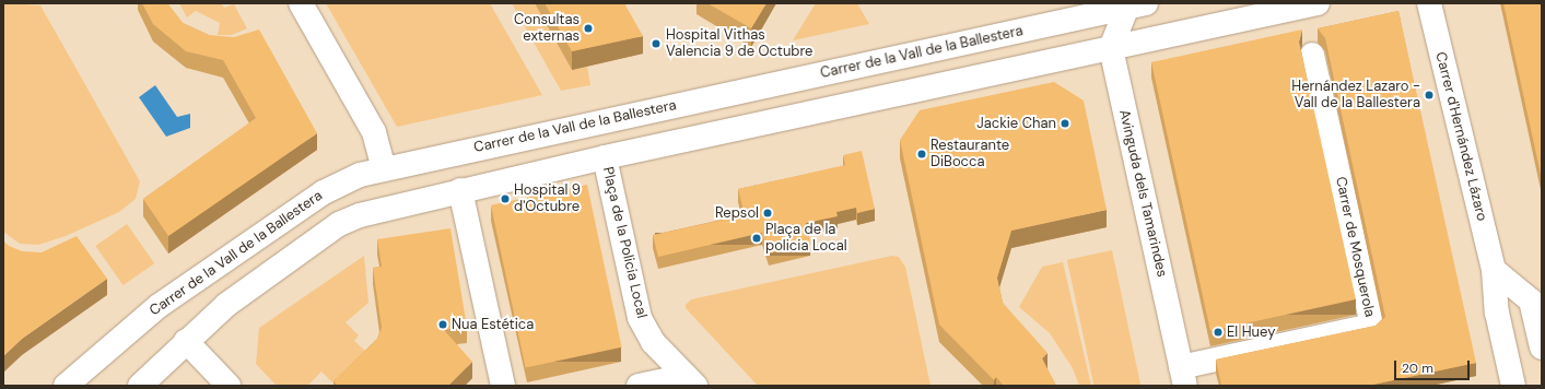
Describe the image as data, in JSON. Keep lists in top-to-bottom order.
{
  "streets": {
    "street": [
      "Carrer de la Vall de la Ballestera",
      "Carrer d'Hernández Lázaro",
      "Avinguda dels Tamarindes",
      "Plaça de la Policia Local",
      "Carrer de Mosquerola"
    ]
  },
  "crossings": [
    ["Avinguda dels Tamarindes", "Carrer de Mosquerola"]
  ],
  "places": [
    "Consultas externas",
    "Hospital Vithas Valencia 9 de Octubre",
    "Hernández Lazaro - Vall de la Ballestera",
    "Jackie Chan",
    "Restaurante DiBocca",
    "Hospital 9 d'Octubre",
    "Repsol",
    "Plaça de la policia Local",
    "Nua Estética",
    "El Huey"
  ],
  "scale_bar": "20 m"
}
